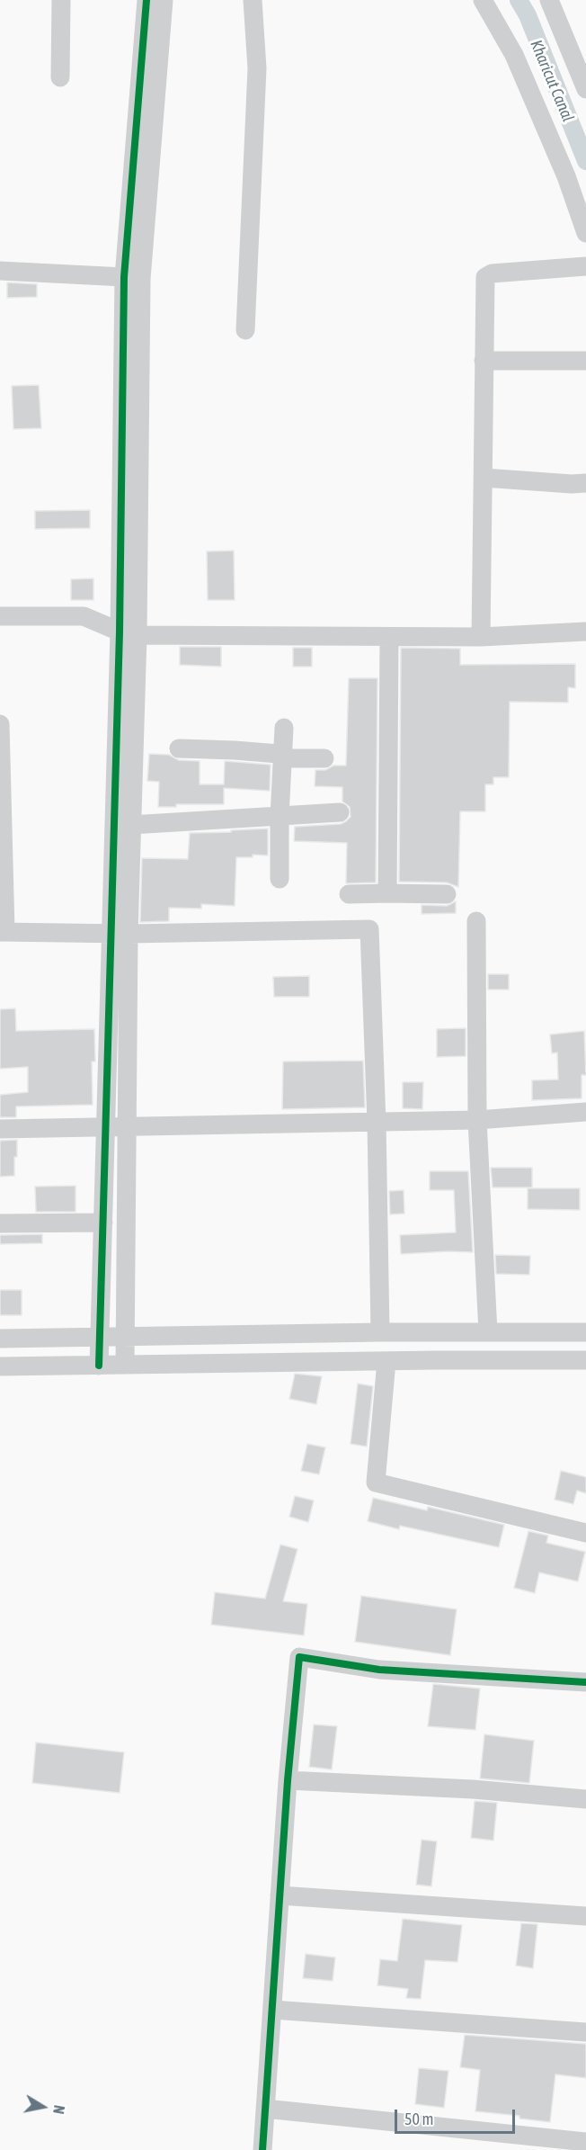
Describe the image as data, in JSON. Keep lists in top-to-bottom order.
{
  "water": ["Kharicut Canal"],
  "scale_bar": "50 m",
  "north": "right"
}
